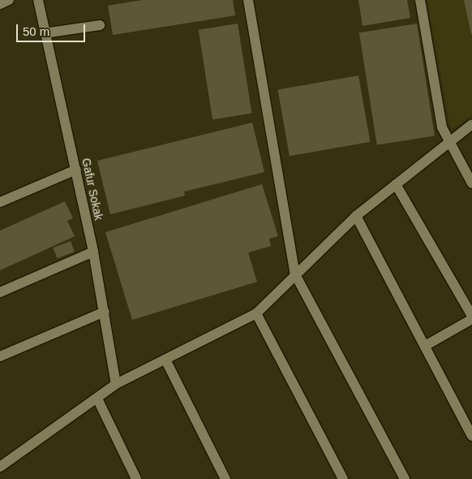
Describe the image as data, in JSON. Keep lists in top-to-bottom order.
{
  "streets": {
    "street": ["Gafur Sokak"]
  },
  "scale_bar": "50 m"
}
